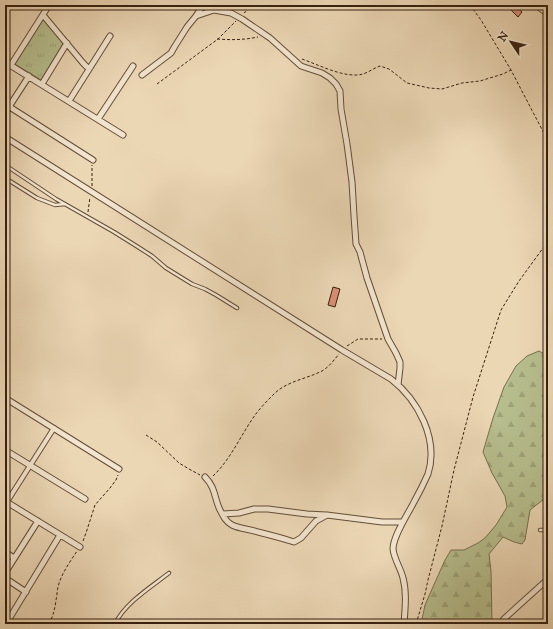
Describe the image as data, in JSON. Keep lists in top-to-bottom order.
{
  "north": "top left"
}
